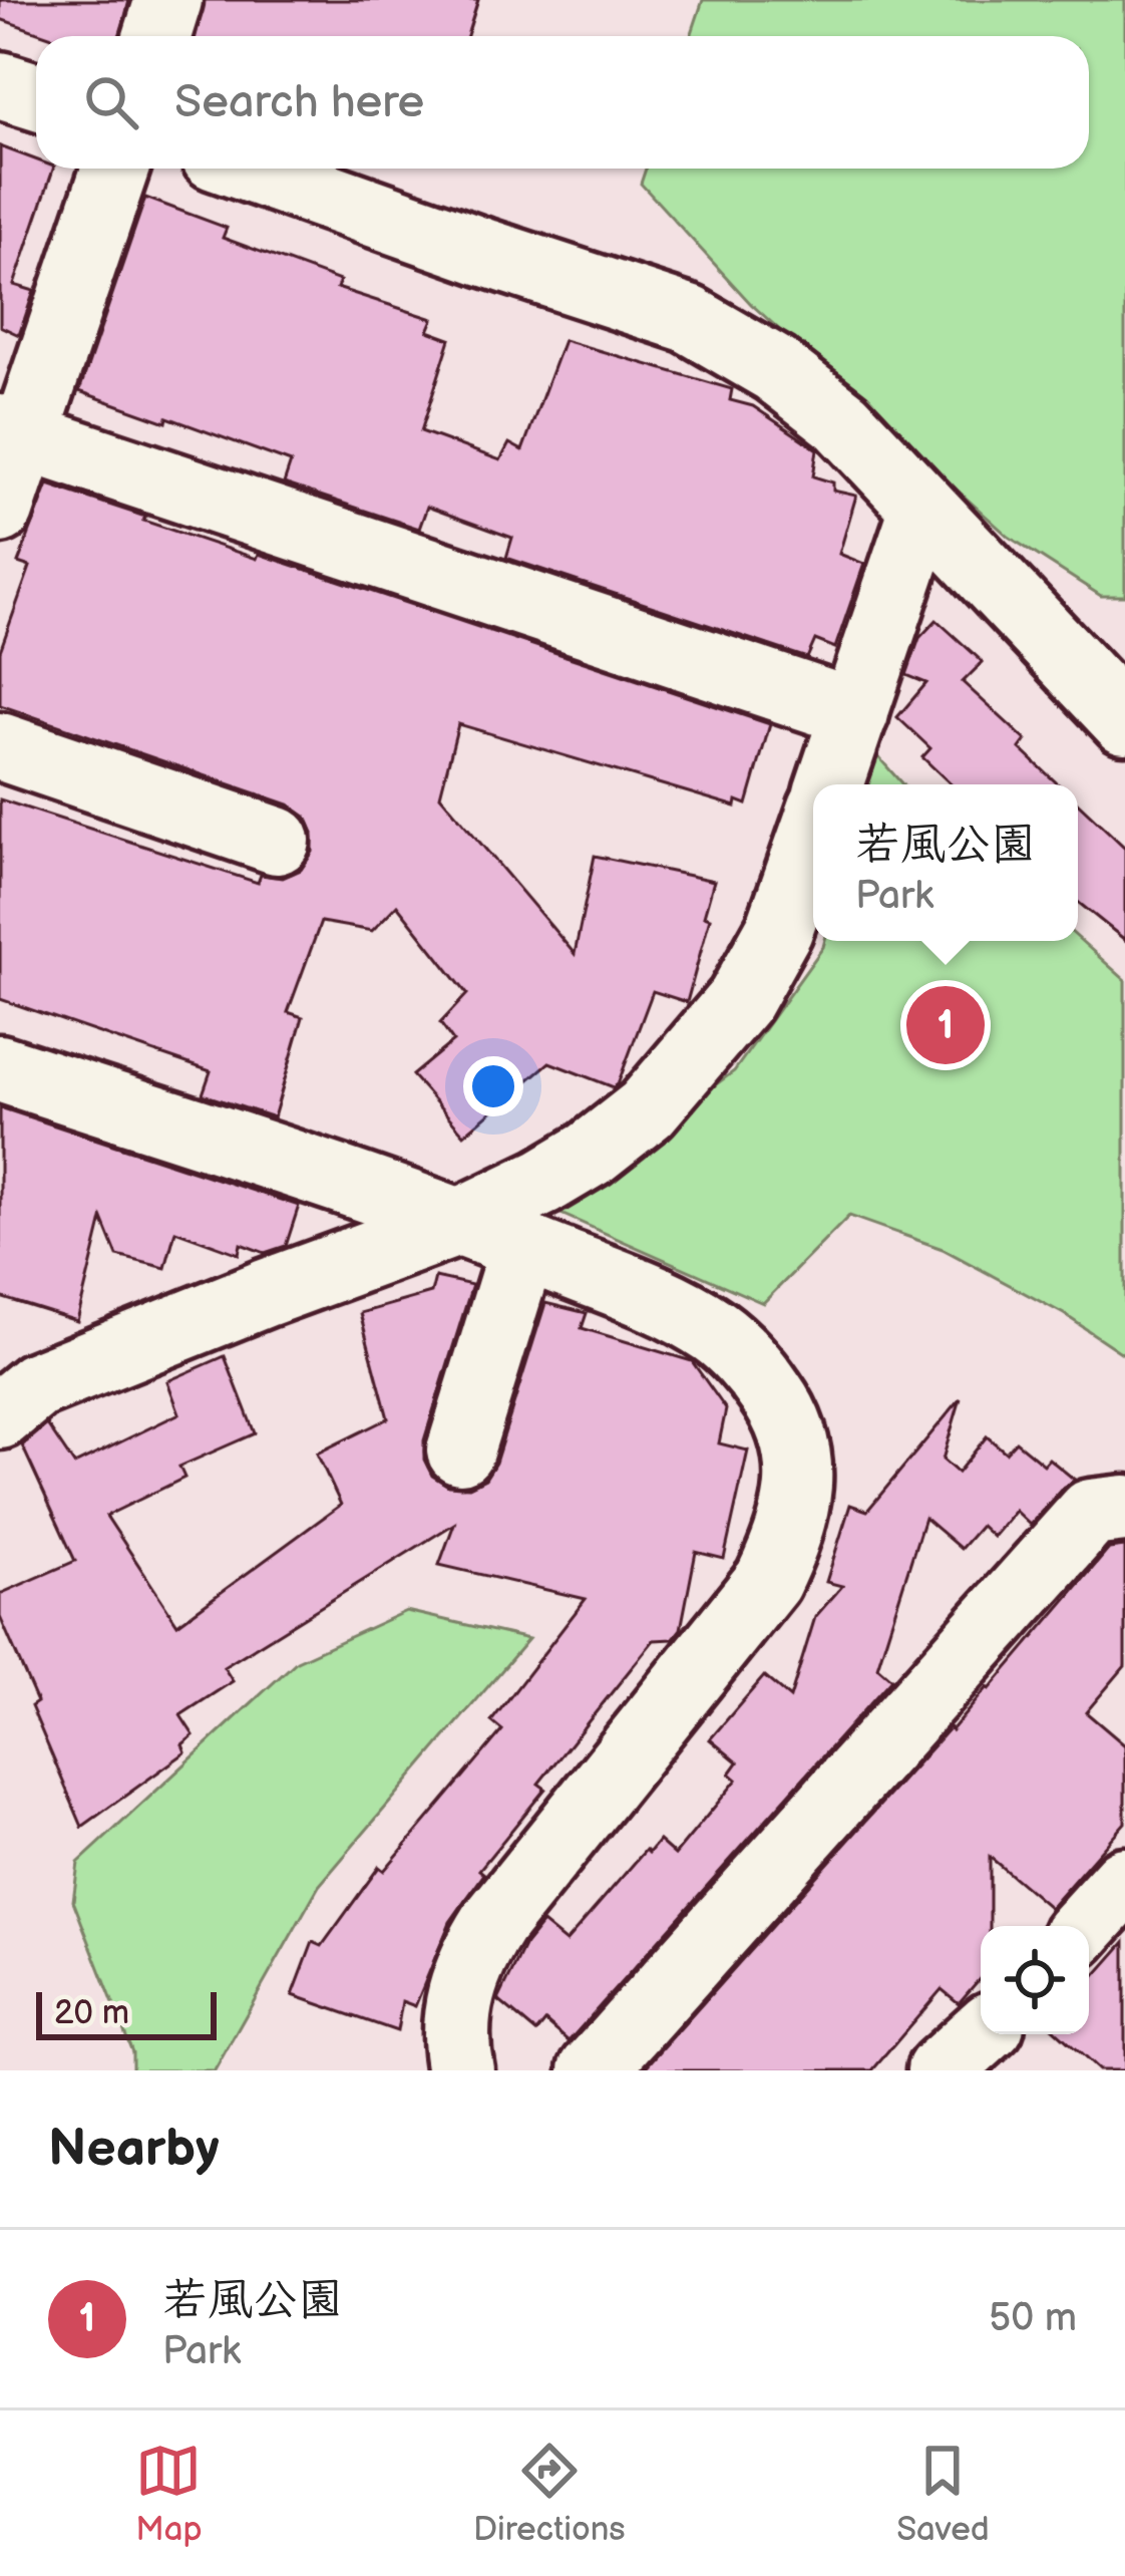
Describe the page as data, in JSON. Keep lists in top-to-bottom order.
{
  "scale_bar": "20 m",
  "page": {
    "search": "Search here",
    "popup": ["若風公園", "Park"],
    "pins": "1",
    "scale": "20 m",
    "heading": "Nearby",
    "list": [
      {
        "mark": "1",
        "name": "若風公園",
        "note": "Park",
        "value": "50 m"
      }
    ],
    "nav": ["Map", "Directions", "Saved"]
  }
}
